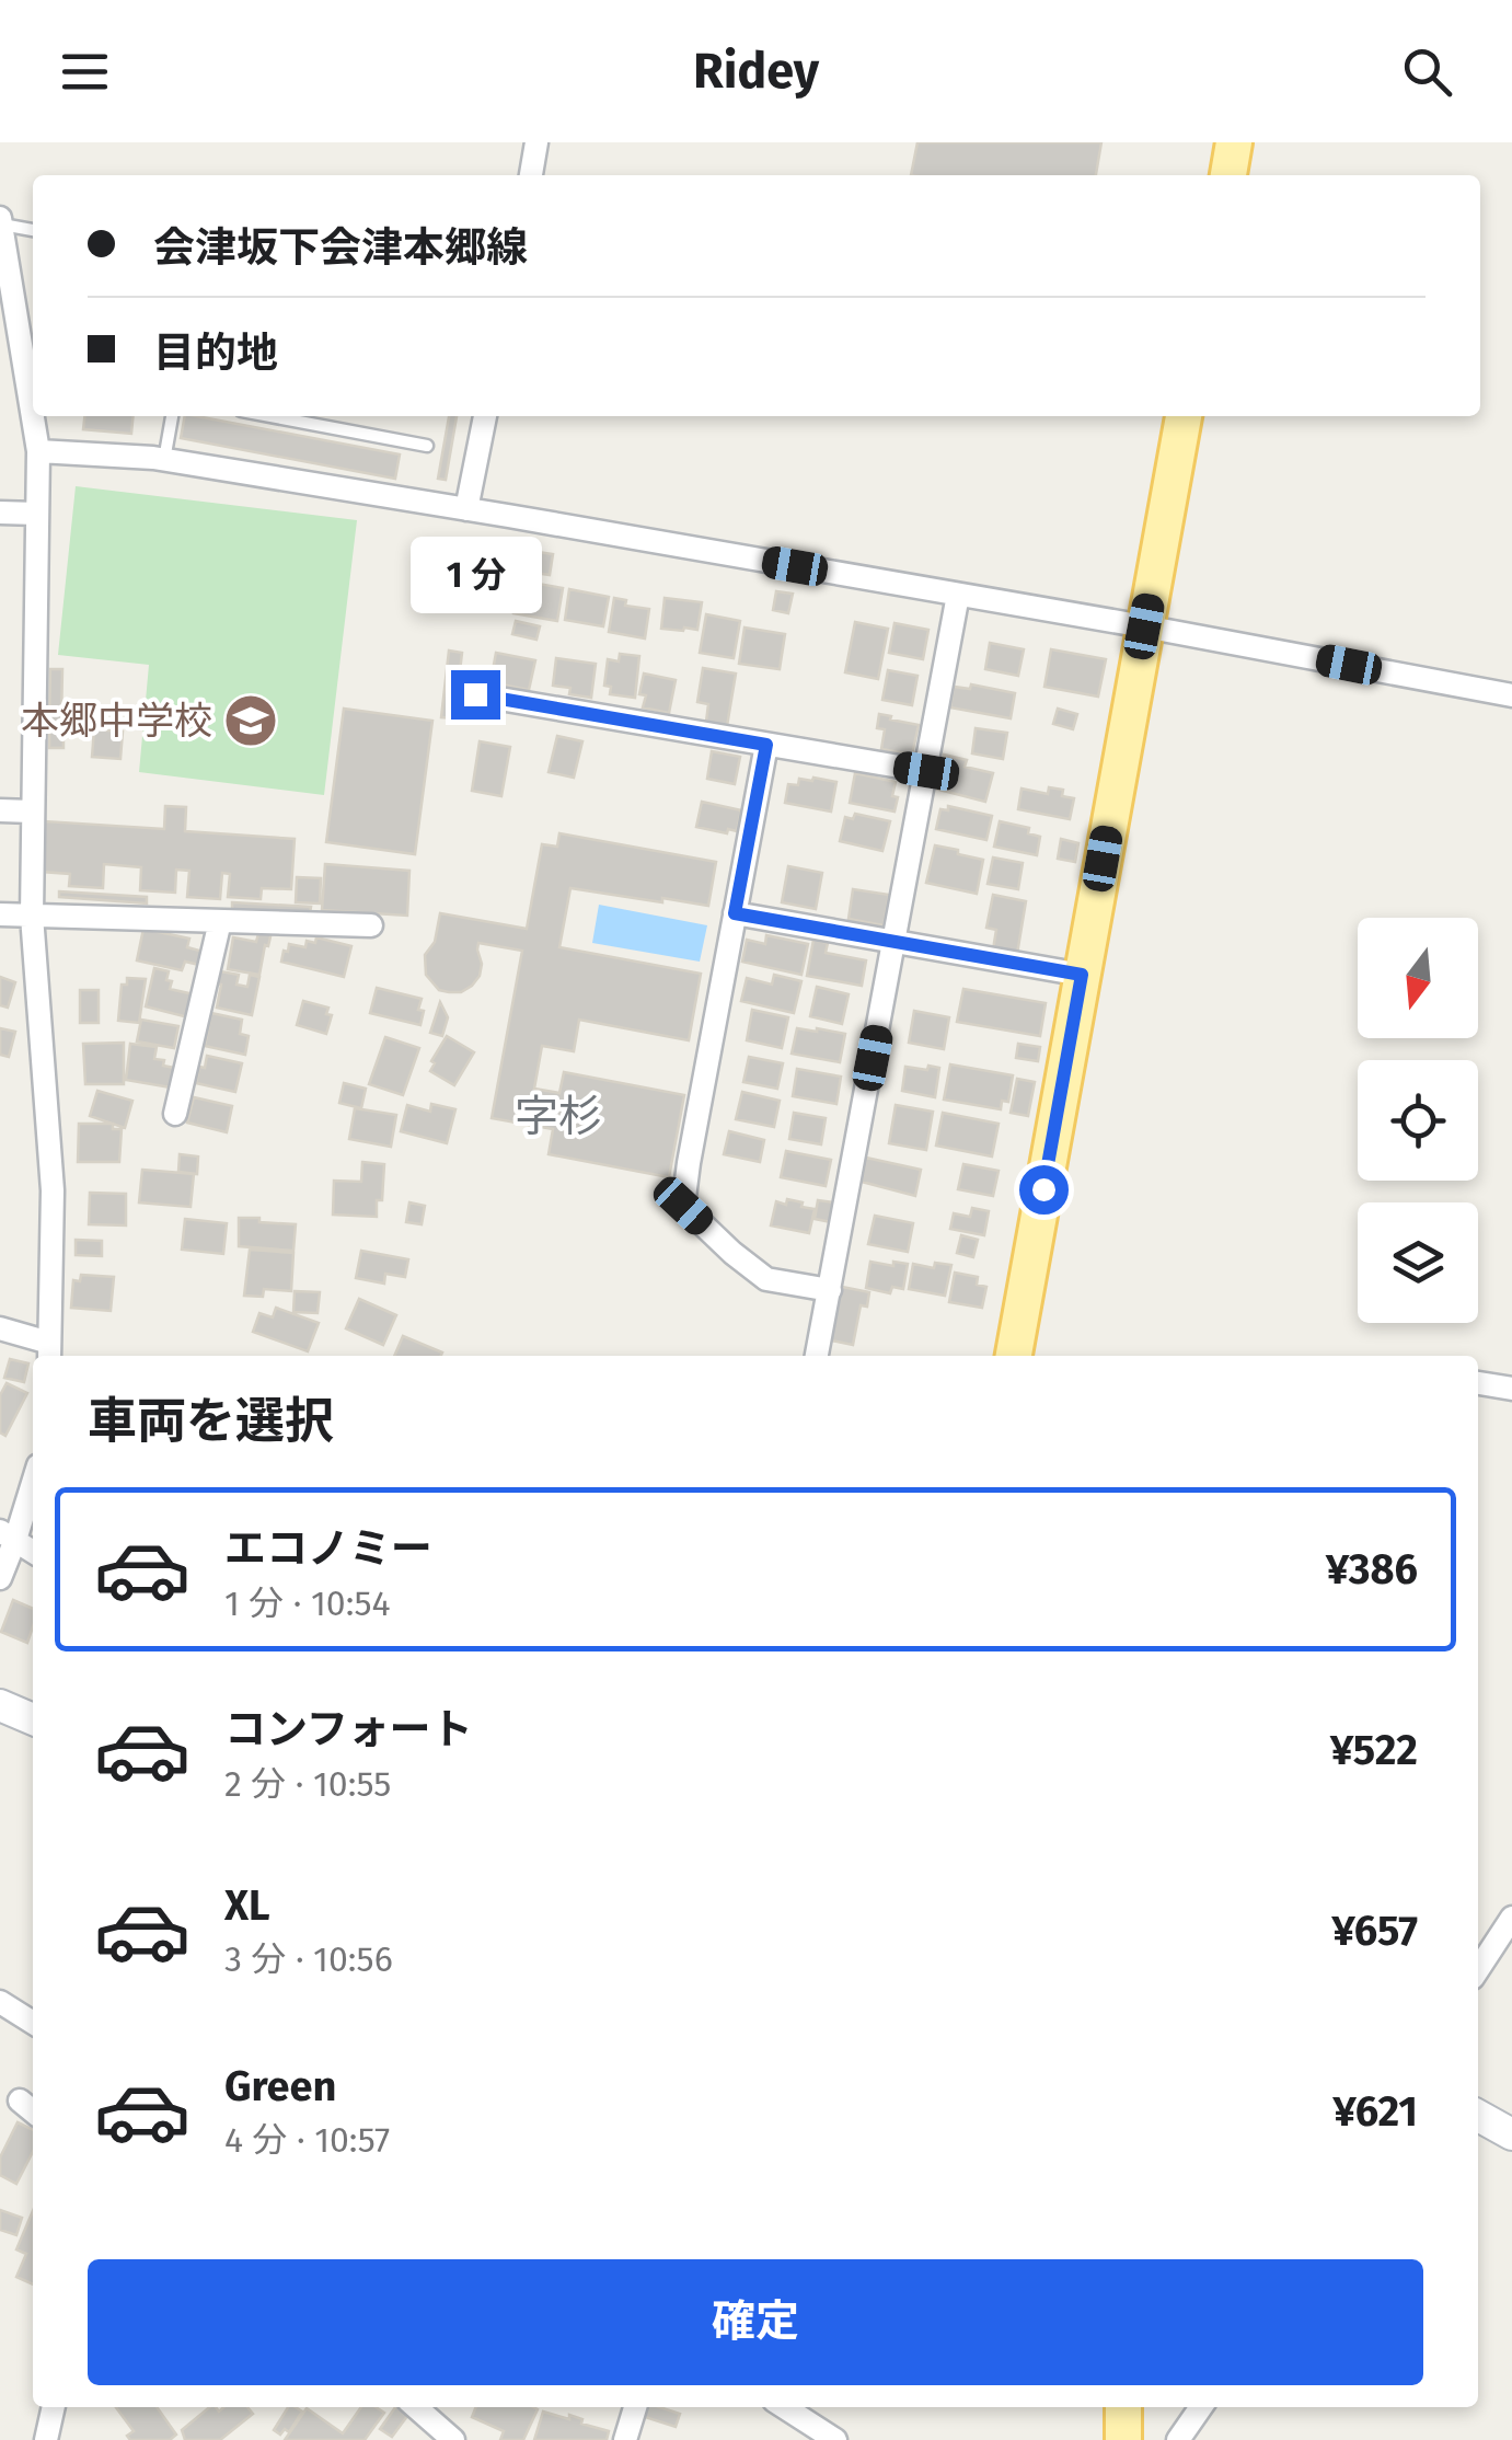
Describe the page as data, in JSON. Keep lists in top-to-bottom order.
{
  "districts": ["字杉"],
  "places": {
    "school or university": ["本郷中学校"]
  },
  "north": "bottom",
  "page": {
    "header": "Ridey",
    "banner": ["会津坂下会津本郷線", "目的地"],
    "bubble": "1 分",
    "heading": "車両を選択",
    "list": [
      {
        "name": "エコノミー",
        "note": "1 分 · 10:54",
        "value": "¥386"
      },
      {
        "name": "コンフォート",
        "note": "2 分 · 10:55",
        "value": "¥522"
      },
      {
        "name": "XL",
        "note": "3 分 · 10:56",
        "value": "¥657"
      },
      {
        "name": "Green",
        "note": "4 分 · 10:57",
        "value": "¥621"
      }
    ],
    "buttons": "確定"
  }
}
